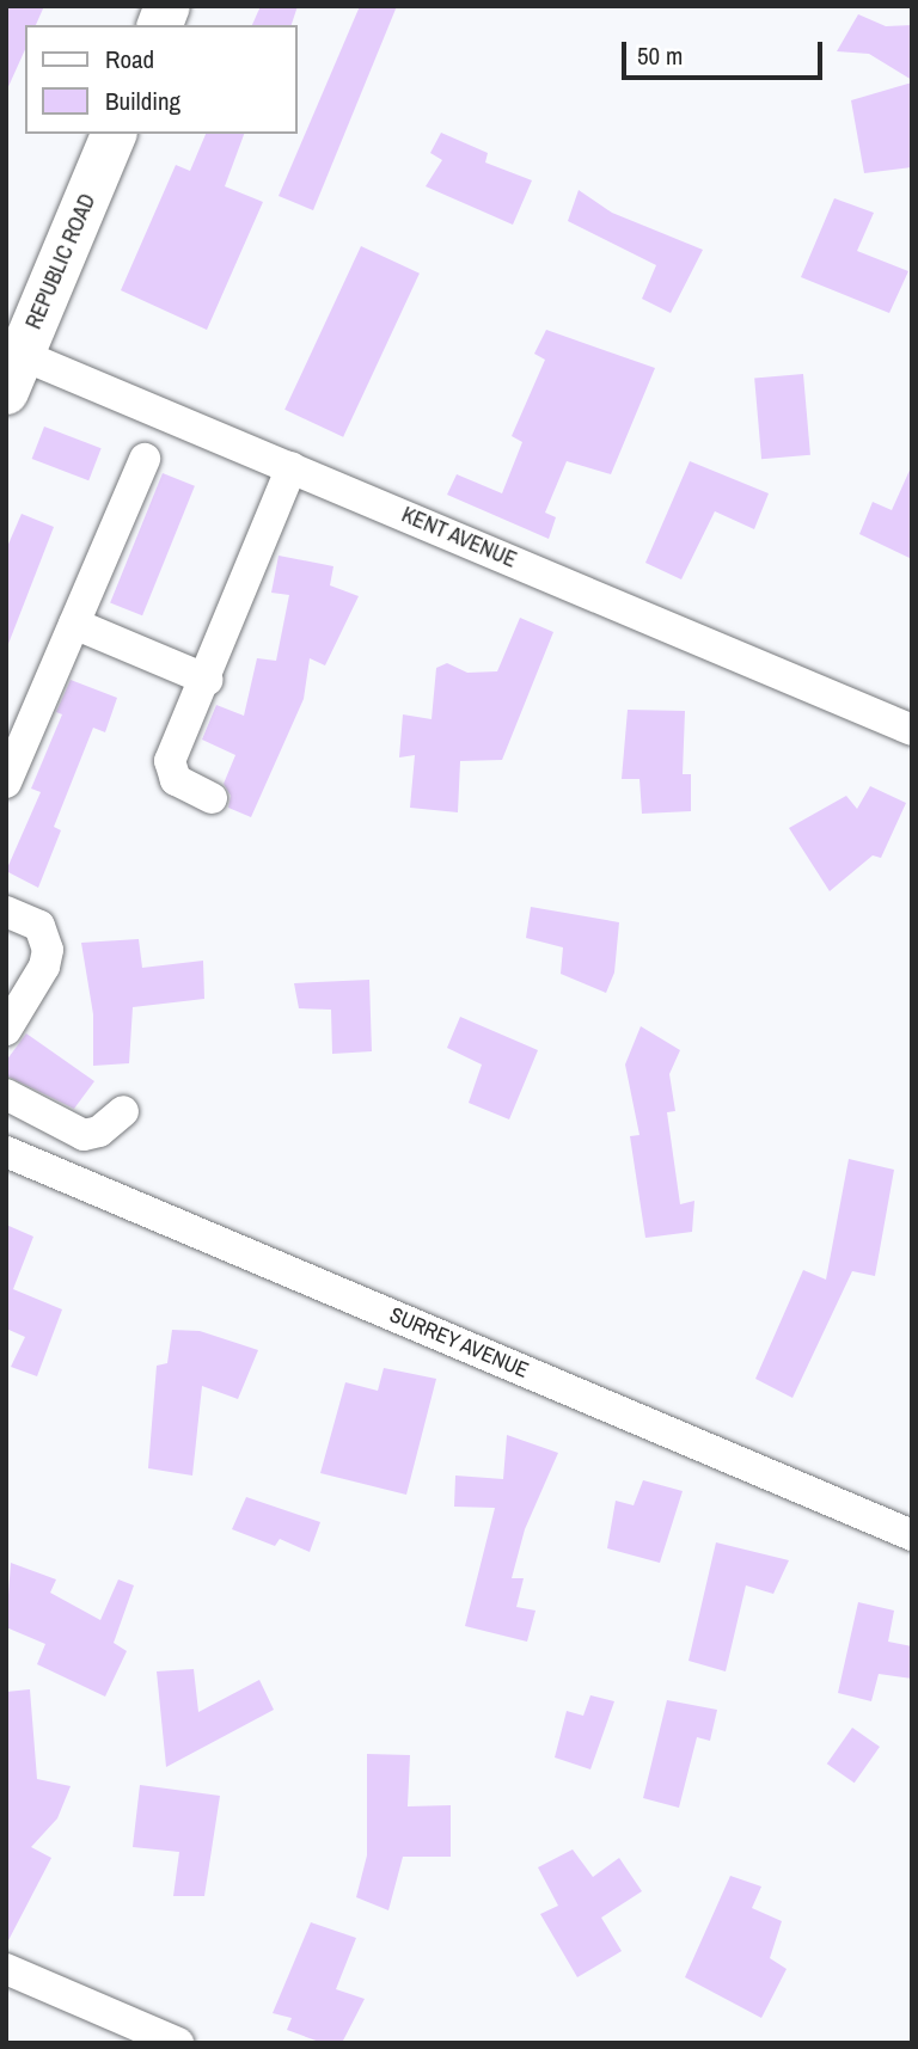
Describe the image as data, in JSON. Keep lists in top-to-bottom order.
{
  "streets": {
    "main road": ["REPUBLIC ROAD"],
    "street": ["KENT AVENUE", "SURREY AVENUE"]
  },
  "crossings": [
    ["REPUBLIC ROAD", "KENT AVENUE"]
  ],
  "legend": ["Road", "Building"],
  "scale_bar": "50 m"
}
